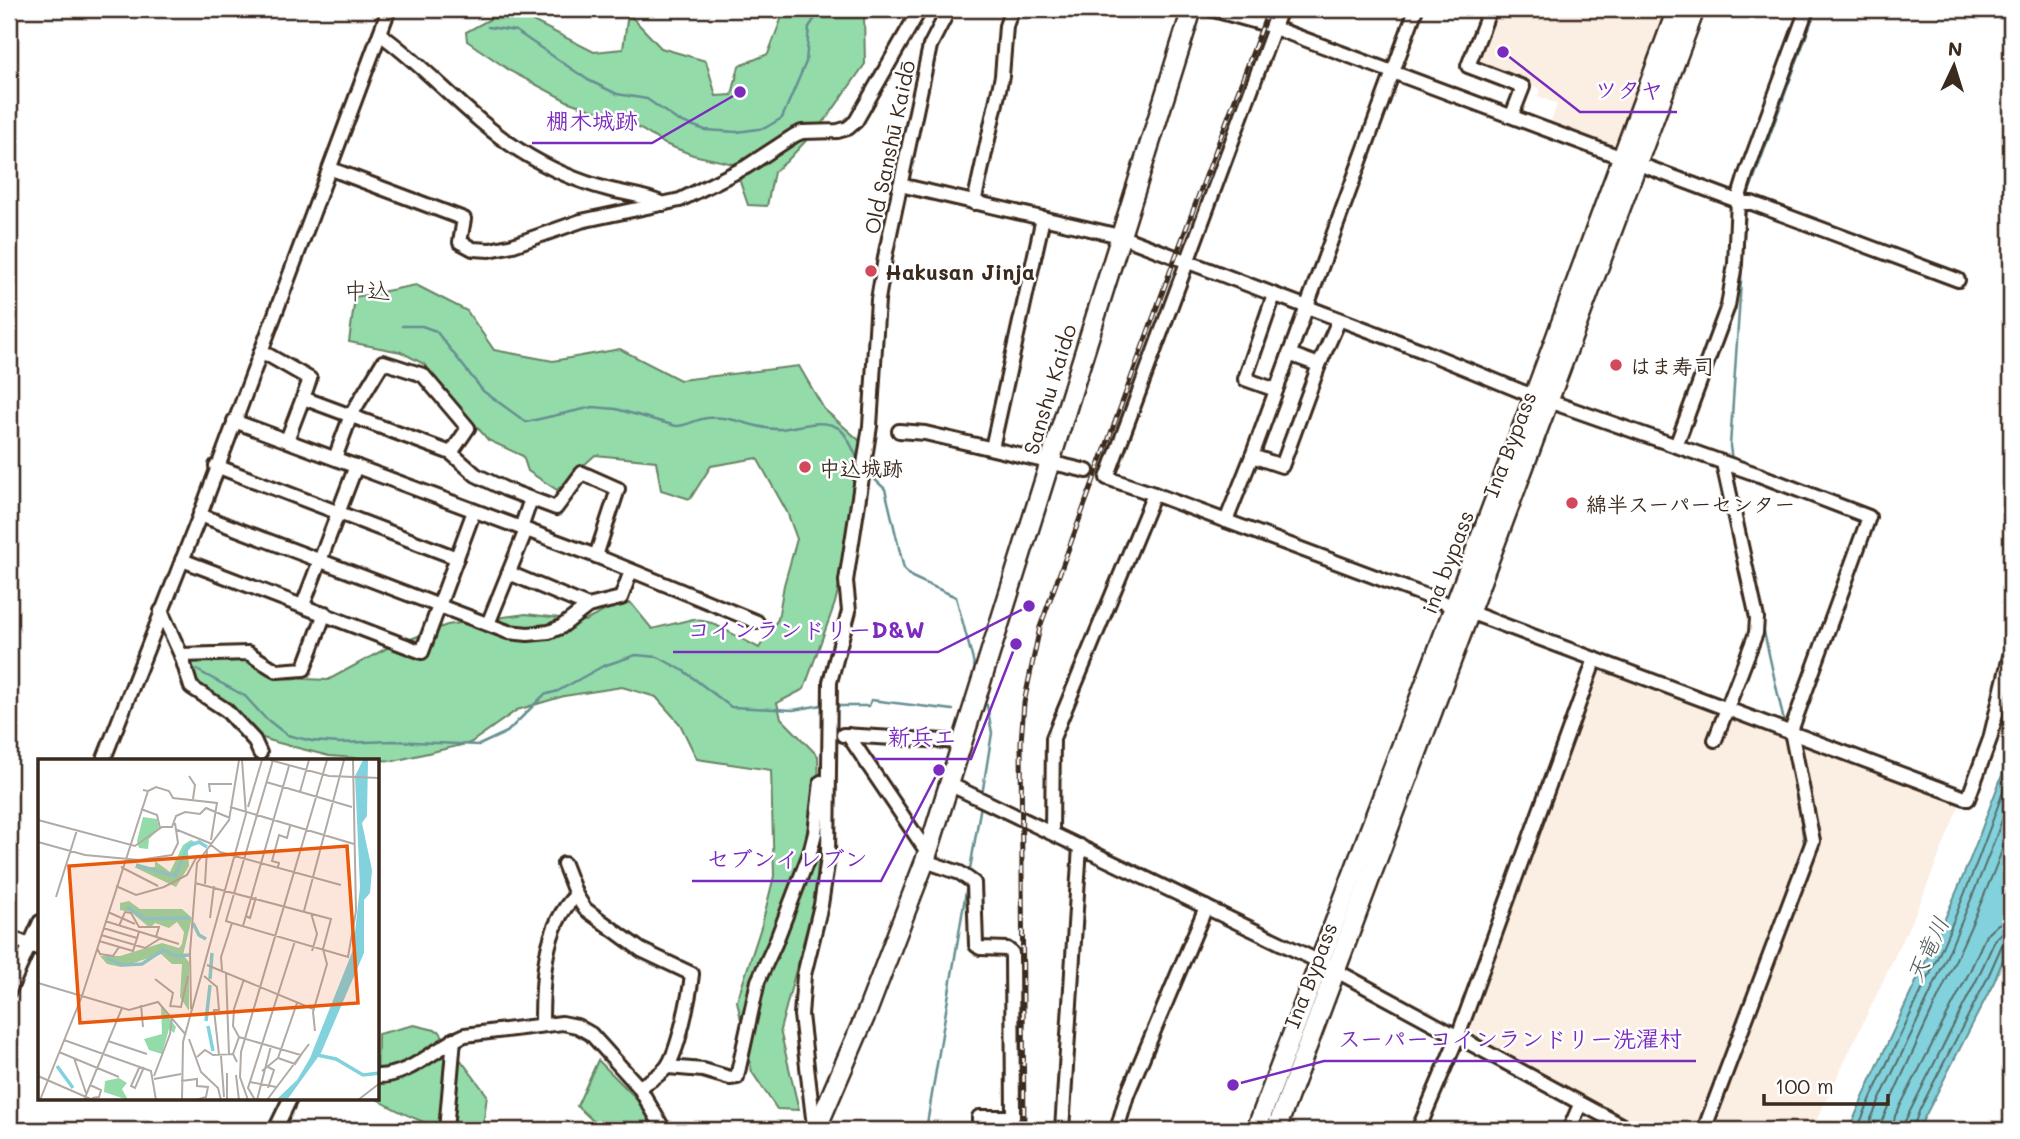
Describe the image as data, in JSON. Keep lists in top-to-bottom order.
{
  "streets": {
    "highway": ["Sanshu Kaido", "Ina Bypass", "ina bypass"],
    "street": ["Old Sanshū Kaidō"]
  },
  "crossings": [
    ["Old Sanshū Kaidō", "Sanshu Kaido"],
    ["Ina Bypass", "ina bypass"]
  ],
  "districts": ["中込"],
  "water": ["天竜川"],
  "places": [
    "ツタヤ",
    "棚木城跡",
    "Hakusan Jinja",
    "はま寿司",
    "中込城跡",
    "綿半スーパーセンター",
    "コインランドリーD&W",
    "新兵エ",
    "セブンイレブン",
    "スーパーコインランドリー洗濯村"
  ],
  "scale_bar": "100 m",
  "north": "top"
}
